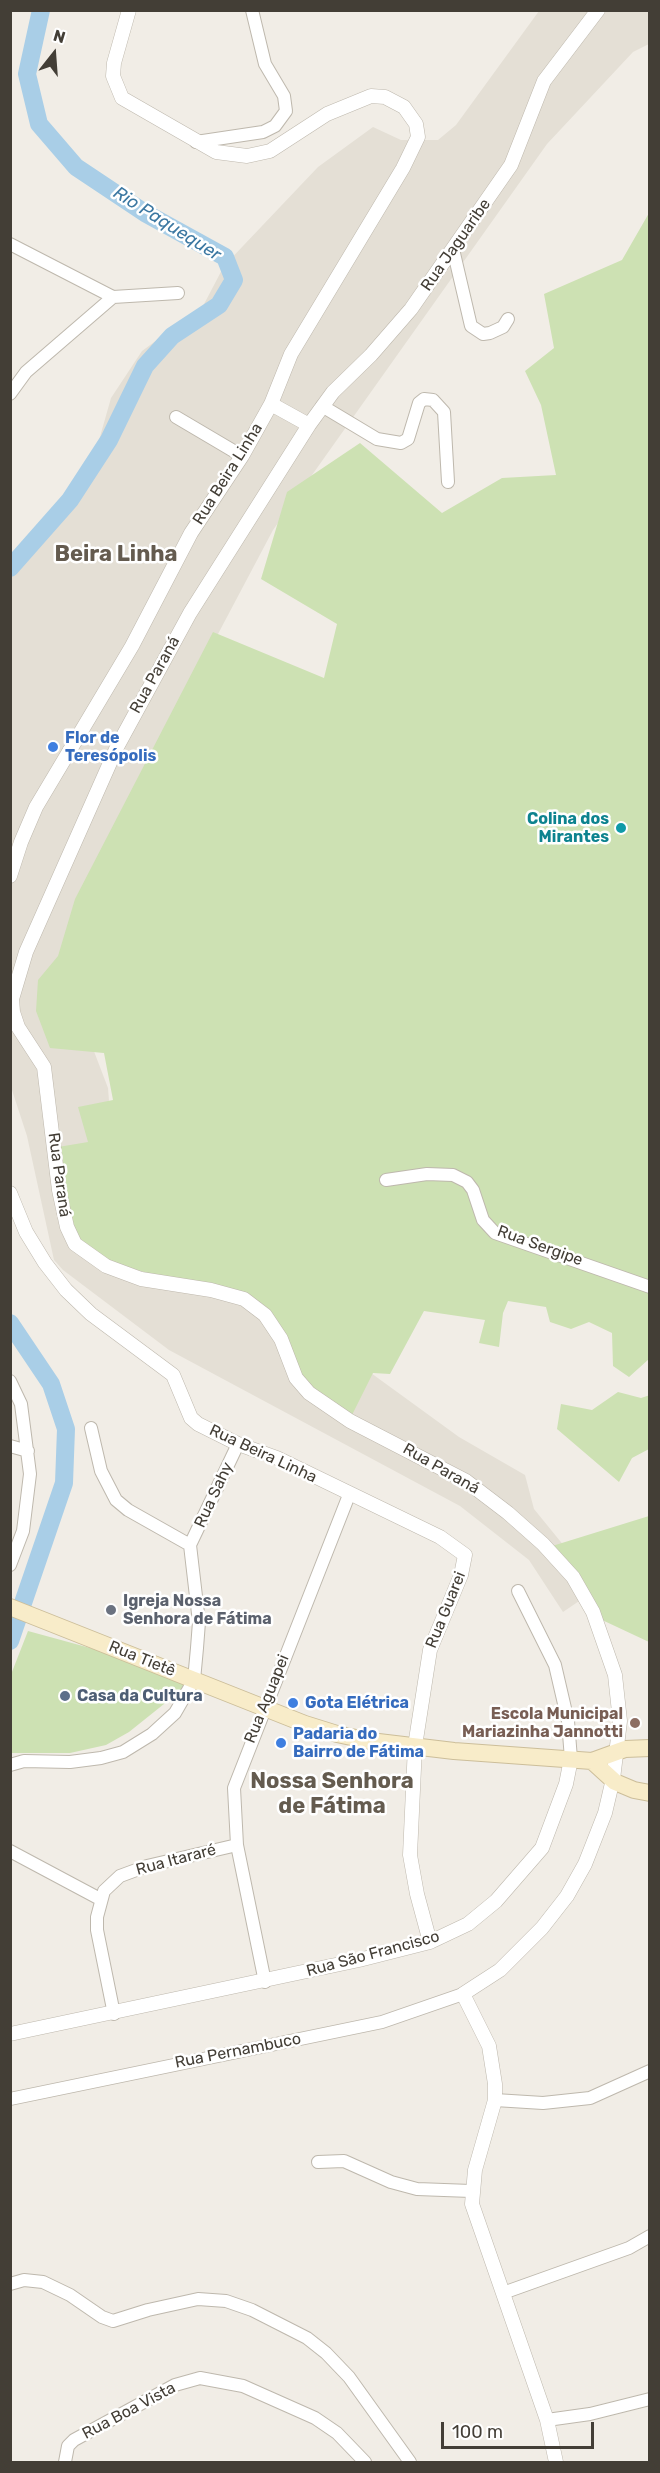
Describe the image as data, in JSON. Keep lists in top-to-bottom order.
{
  "streets": {
    "main road": ["Rua Tietê"],
    "street": [
      "Rua Jaguaribe",
      "Rua Beira Linha",
      "Rua Paraná",
      "Rua Sergipe",
      "Rua Sahy",
      "Rua Guarei",
      "Rua Aguapei",
      "Rua Itararé",
      "Rua São Francisco",
      "Rua Pernambuco",
      "Rua Boa Vista"
    ]
  },
  "crossings": [
    ["Rua Jaguaribe", "Rua Paraná"],
    ["Rua Beira Linha", "Rua Sahy"],
    ["Rua Beira Linha", "Rua Guarei"],
    ["Rua Beira Linha", "Rua Aguapei"],
    ["Rua Paraná", "Rua Tietê"],
    ["Rua Paraná", "Rua Pernambuco"],
    ["Rua Guarei", "Rua Tietê"],
    ["Rua Guarei", "Rua São Francisco"],
    ["Rua Tietê", "Rua Aguapei"],
    ["Rua Tietê", "Rua São Francisco"],
    ["Rua Aguapei", "Rua Itararé"],
    ["Rua Aguapei", "Rua São Francisco"]
  ],
  "districts": ["Beira Linha", "Nossa Senhora de Fátima"],
  "water": ["Rio Paquequer"],
  "places": [
    "Flor de Teresópolis",
    "Colina dos Mirantes",
    "Igreja Nossa Senhora de Fátima",
    "Casa da Cultura",
    "Gota Elétrica",
    "Escola Municipal Mariazinha Jannotti",
    "Padaria do Bairro de Fátima"
  ],
  "scale_bar": "100 m",
  "north": "top"
}
